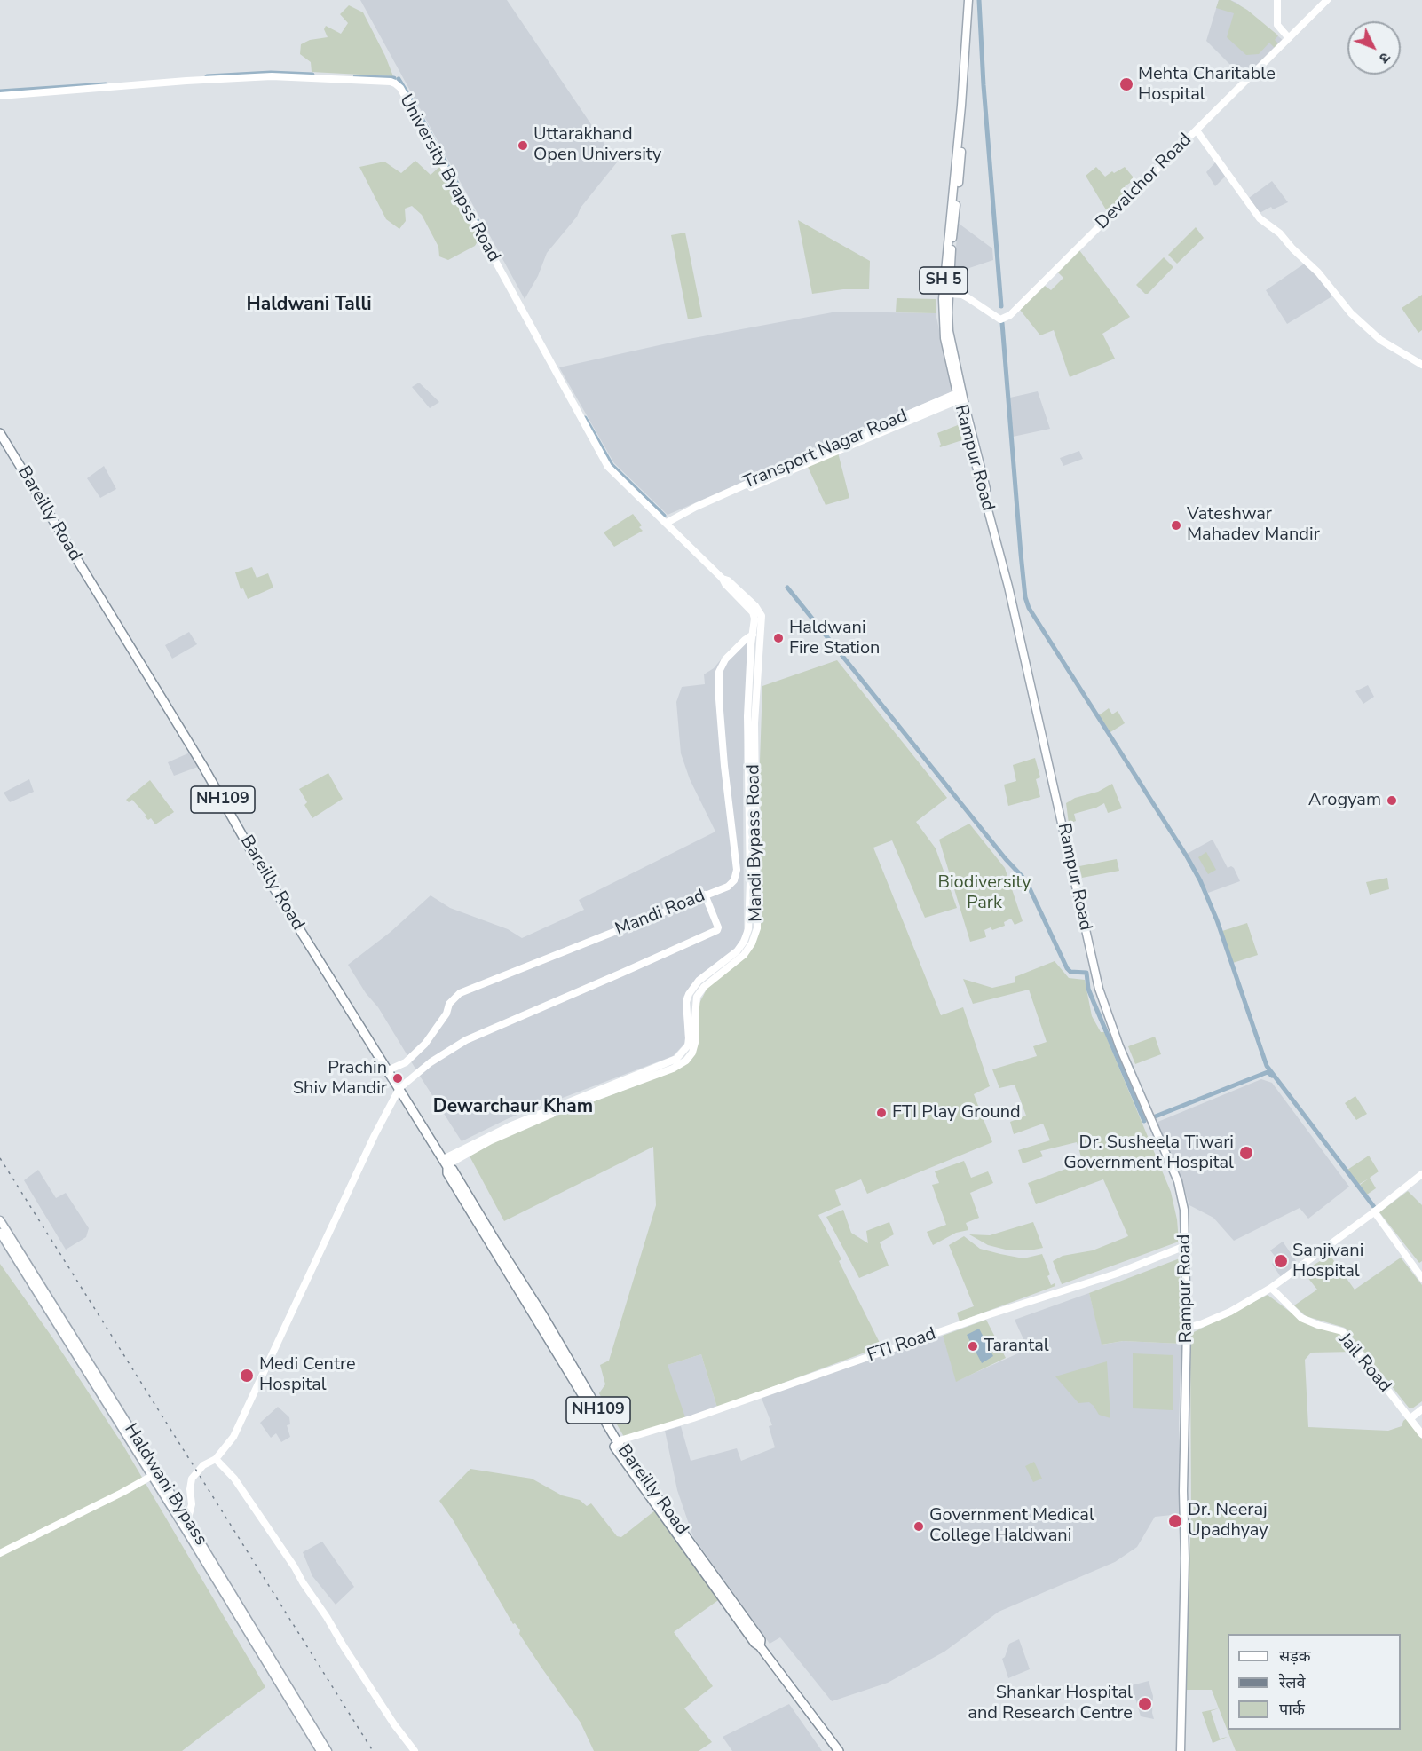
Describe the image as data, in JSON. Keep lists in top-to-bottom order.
{
  "streets": {
    "highway": ["Bareilly Road", "NH109"],
    "main road": [
      "University Byapss Road",
      "Devalchor Road",
      "SH 5",
      "Transport Nagar Road",
      "Rampur Road",
      "Mandi Bypass Road",
      "Mandi Road",
      "FTI Road",
      "Jail Road",
      "Haldwani Bypass"
    ]
  },
  "crossings": [
    ["University Byapss Road", "Transport Nagar Road"],
    ["University Byapss Road", "Mandi Bypass Road"],
    ["Devalchor Road", "SH 5"],
    ["Devalchor Road", "Rampur Road"],
    ["SH 5", "Rampur Road"],
    ["Transport Nagar Road", "Rampur Road"],
    ["Transport Nagar Road", "Mandi Bypass Road"],
    ["Rampur Road", "FTI Road"],
    ["Bareilly Road", "Mandi Bypass Road"],
    ["Bareilly Road", "Mandi Road"],
    ["Bareilly Road", "FTI Road"],
    ["Mandi Bypass Road", "Mandi Road"]
  ],
  "districts": ["Haldwani Talli", "Dewarchaur Kham"],
  "parks": ["Biodiversity Park"],
  "places": [
    "Mehta Charitable Hospital",
    "Uttarakhand Open University",
    "Vateshwar Mahadev Mandir",
    "Haldwani Fire Station",
    "Arogyam",
    "Prachin Shiv Mandir",
    "FTI Play Ground",
    "Dr. Susheela Tiwari Government Hospital",
    "Sanjivani Hospital",
    "Tarantal",
    "Medi Centre Hospital",
    "Dr. Neeraj Upadhyay",
    "Government Medical College Haldwani",
    "Shankar Hospital and Research Centre"
  ],
  "legend": ["सड़क", "रेलवे", "पार्क"],
  "north": "bottom right"
}
